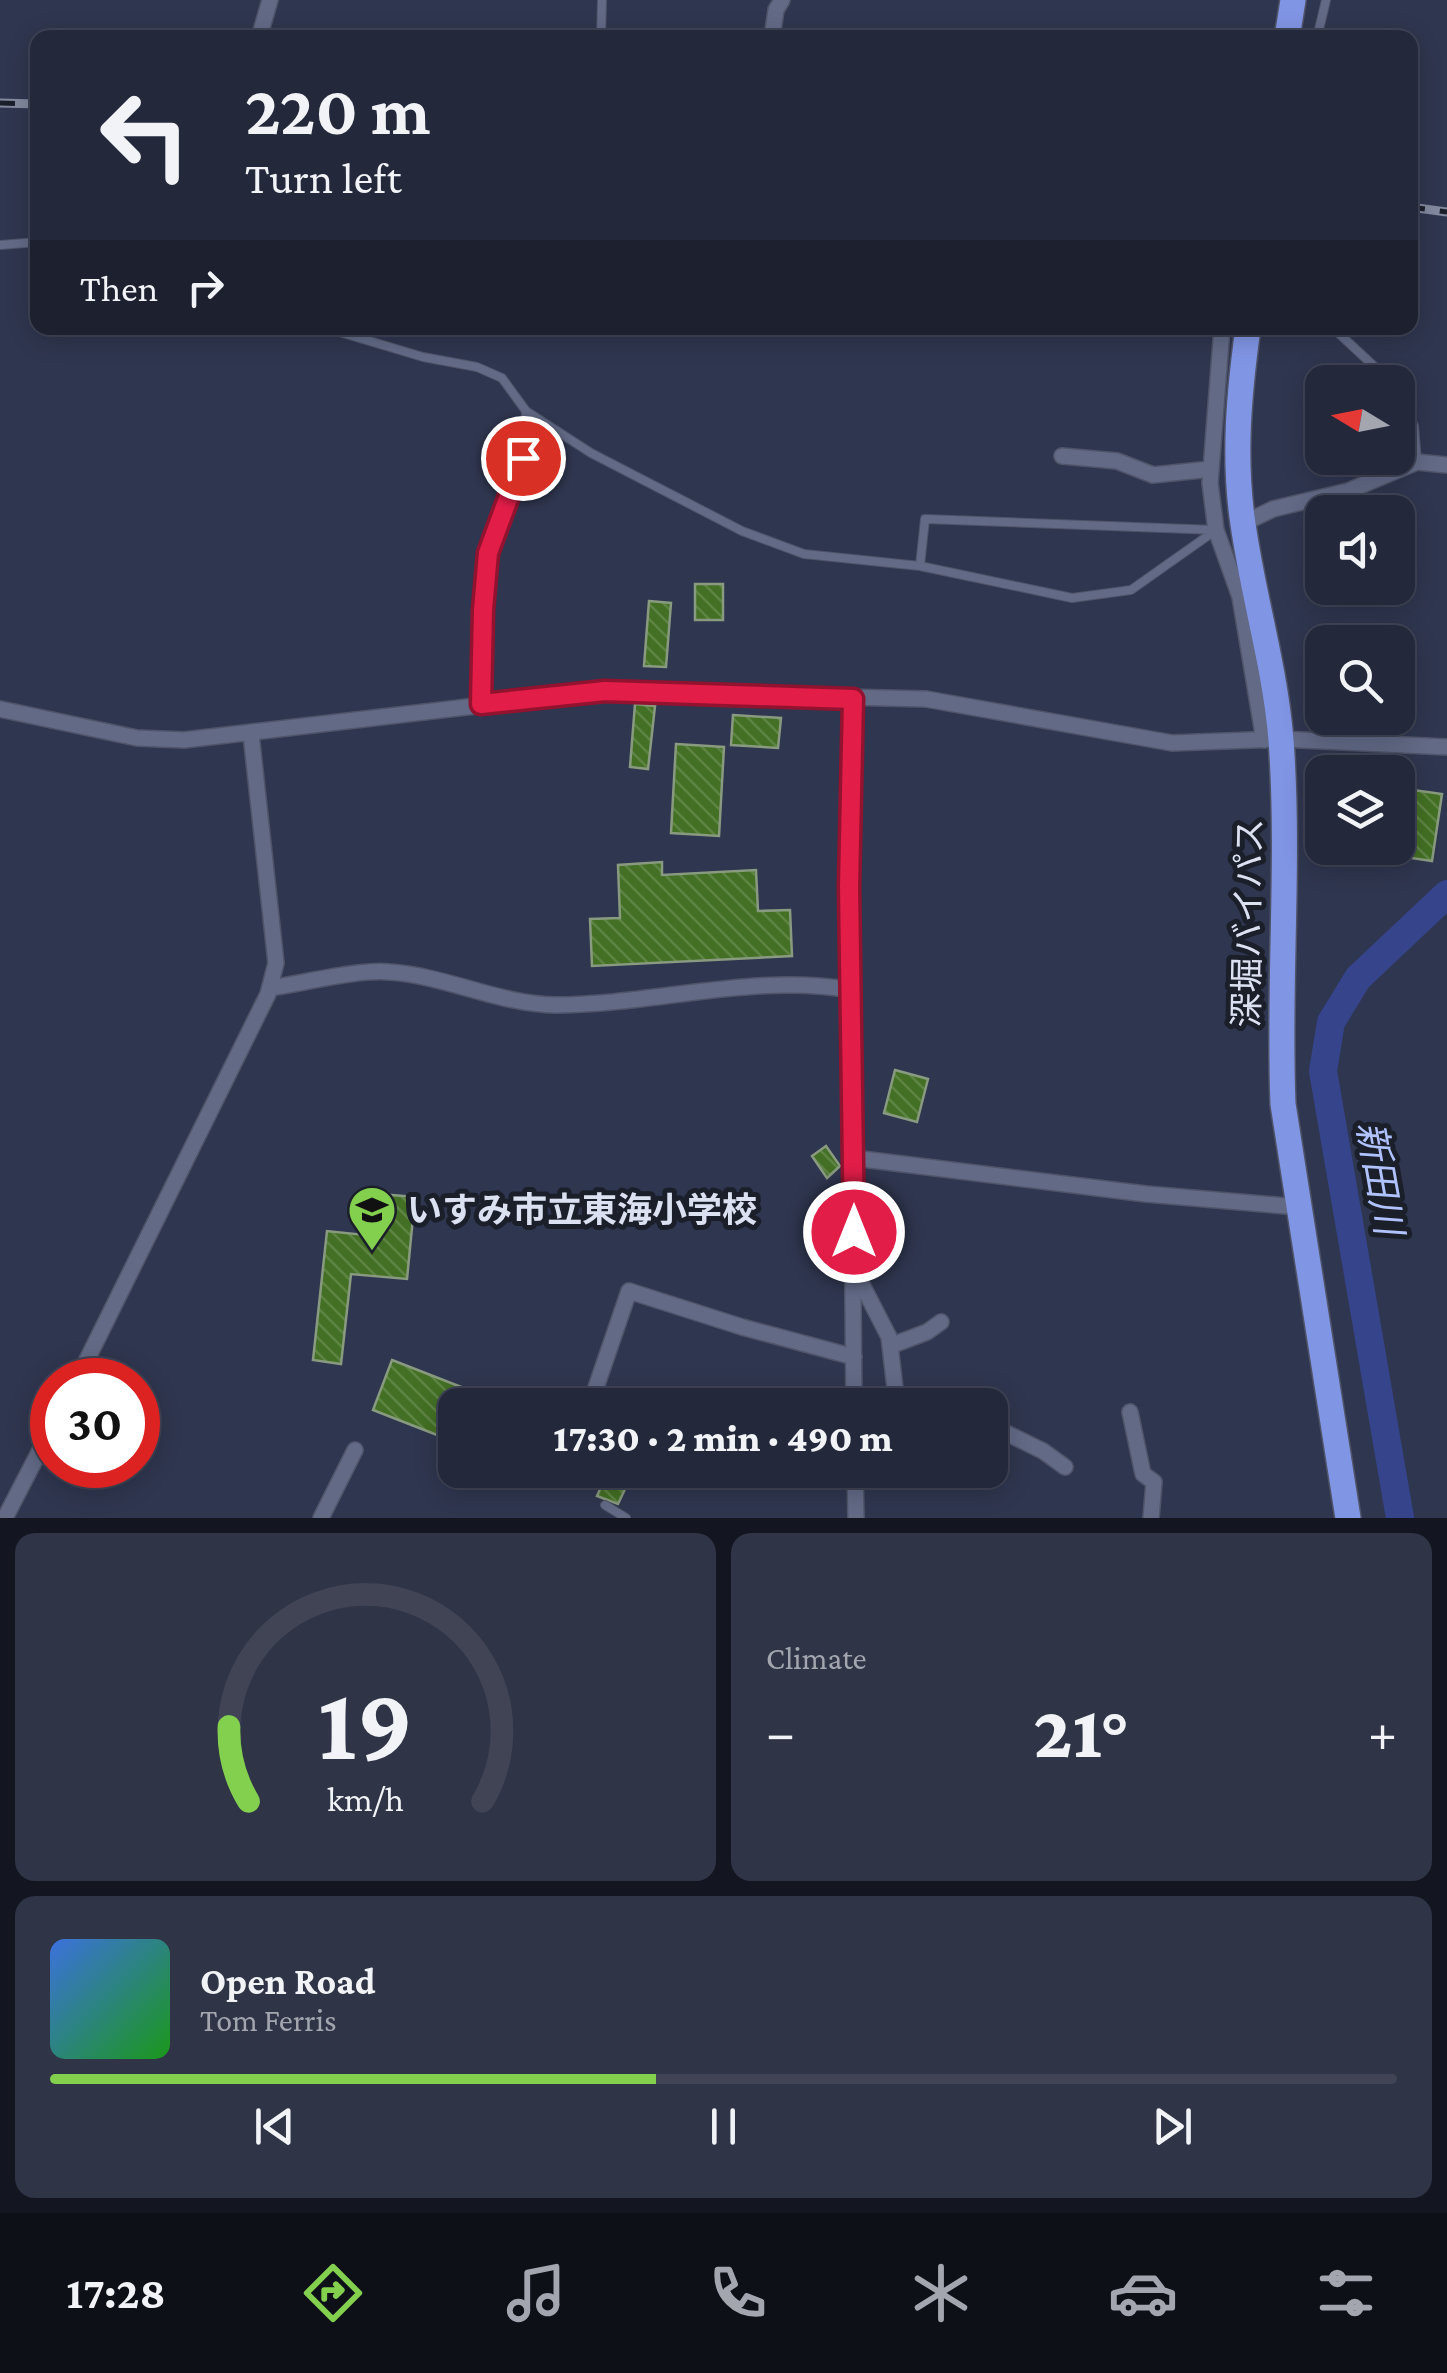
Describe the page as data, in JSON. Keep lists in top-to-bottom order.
{
  "streets": {
    "highway": ["深堀バイパス"]
  },
  "water": ["新田川"],
  "places": {
    "school or university": ["いすみ市立東海小学校"]
  },
  "north": "left",
  "page": {
    "turn": ["220 m", "Turn left"],
    "then": "Then",
    "limit": "30",
    "trip": "17:30 · 2 min · 490 m",
    "tile": "Climate",
    "heat": ["−", "21°", "+"],
    "song": ["Open Road", "Tom Ferris"],
    "tabs": "17:28",
    "gauge": ["19", "km/h"]
  }
}
